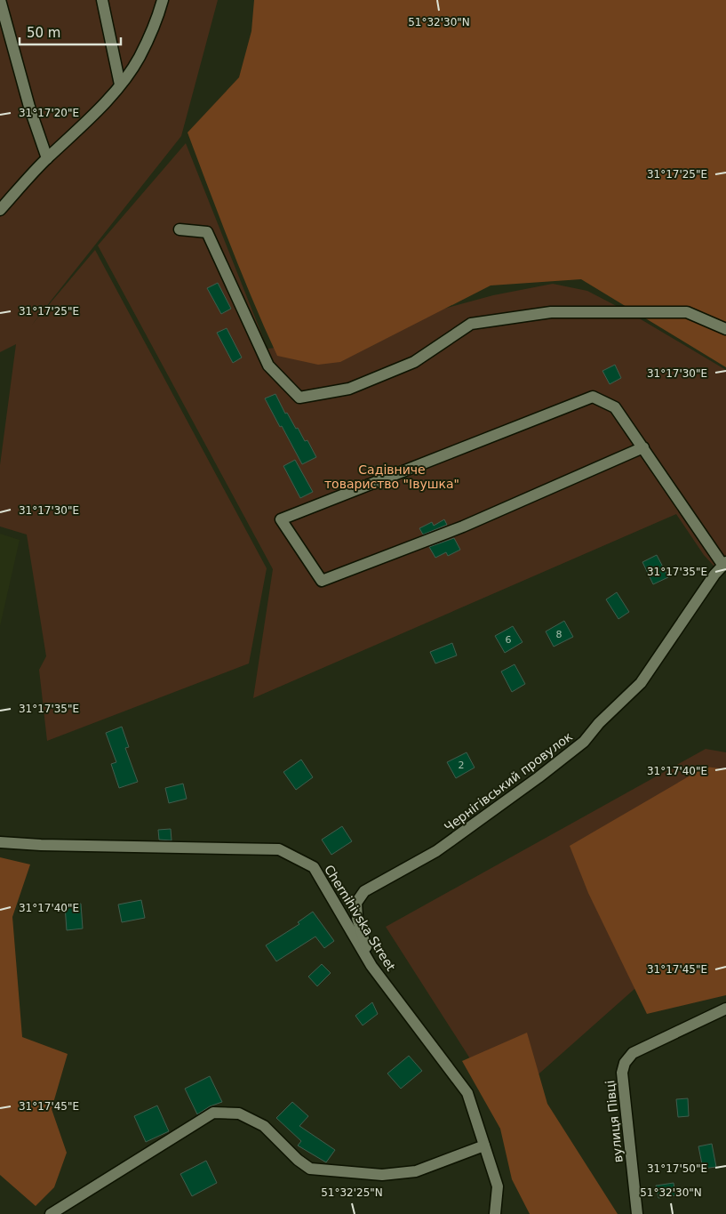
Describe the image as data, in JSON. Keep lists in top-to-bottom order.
{
  "streets": {
    "street": ["Чернігівський провулок", "Chernihivska Street", "вулиця Півці"]
  },
  "crossings": [
    ["Чернігівський провулок", "Chernihivska Street"]
  ],
  "parks": ["Садівниче товариство \"Івушка\""],
  "house_numbers": ["8", "6", "2"],
  "scale_bar": "50 m",
  "coordinates": [
    "51°32'30\"N",
    "31°17'20\"E",
    "31°17'25\"E",
    "31°17'30\"E",
    "31°17'35\"E",
    "31°17'40\"E",
    "31°17'45\"E",
    "31°17'50\"E",
    "51°32'25\"N"
  ]
}
